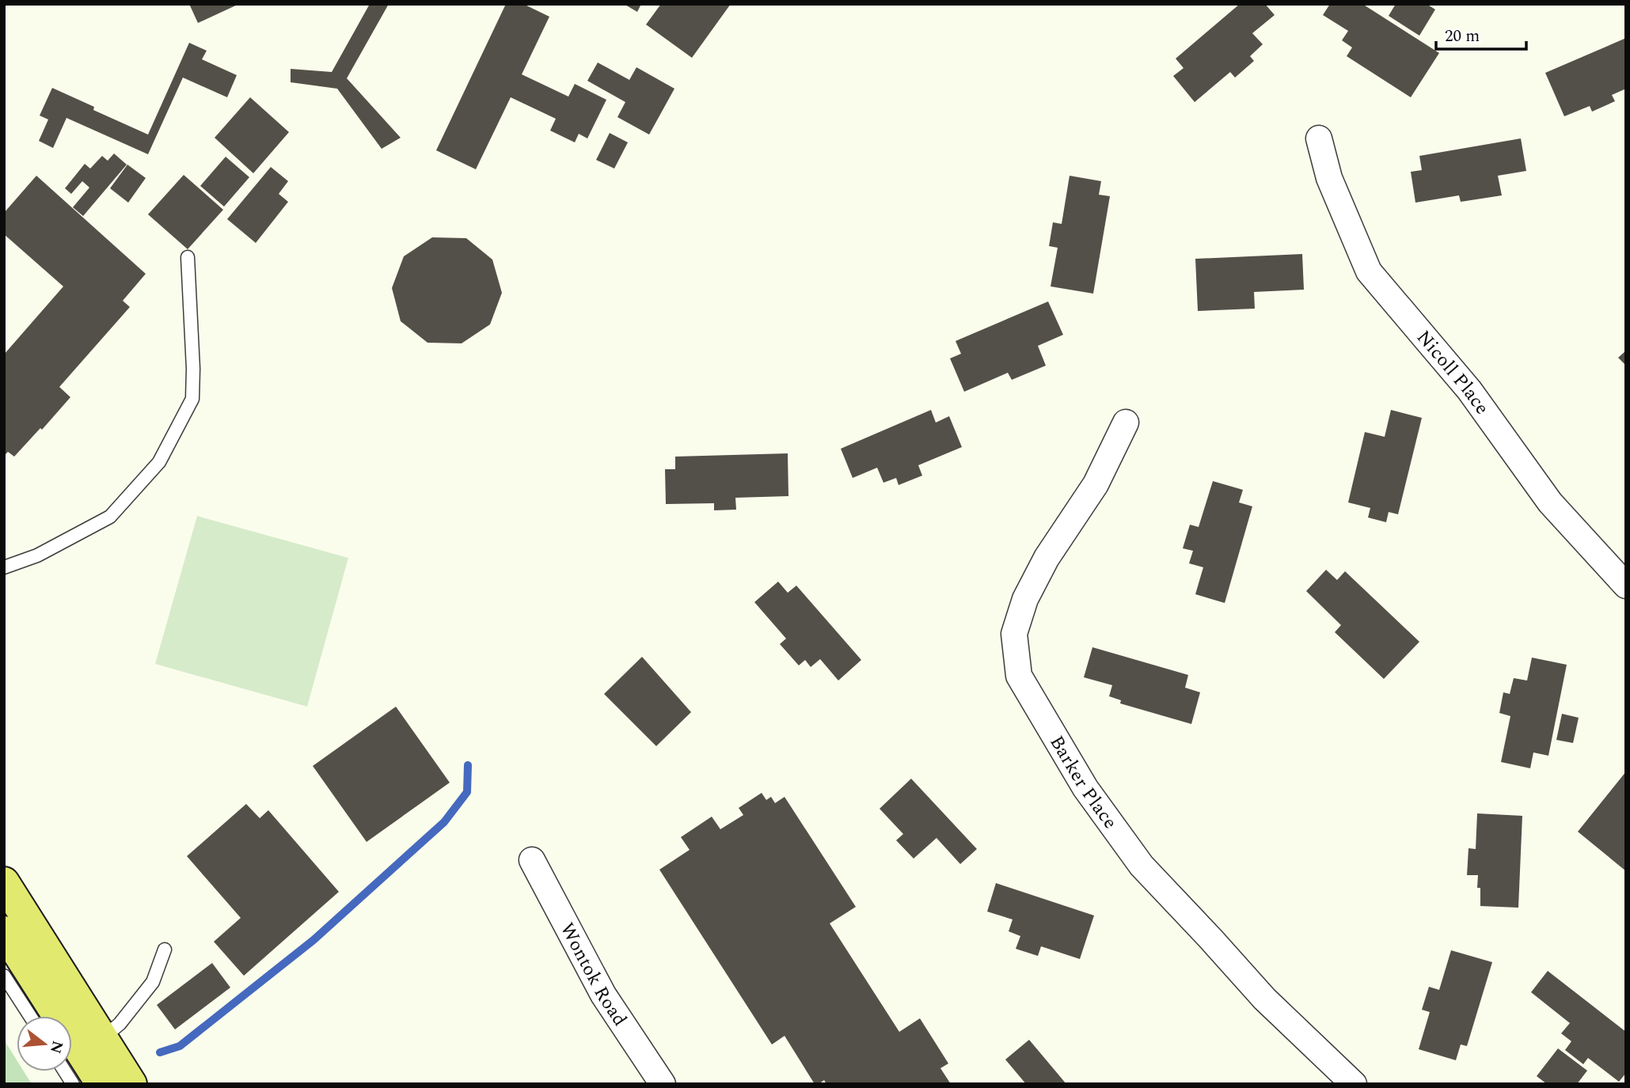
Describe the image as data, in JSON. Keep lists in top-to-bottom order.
{
  "streets": {
    "street": ["Nicoll Place", "Barker Place", "Wontok Road"]
  },
  "scale_bar": "20 m",
  "north": "right"
}
